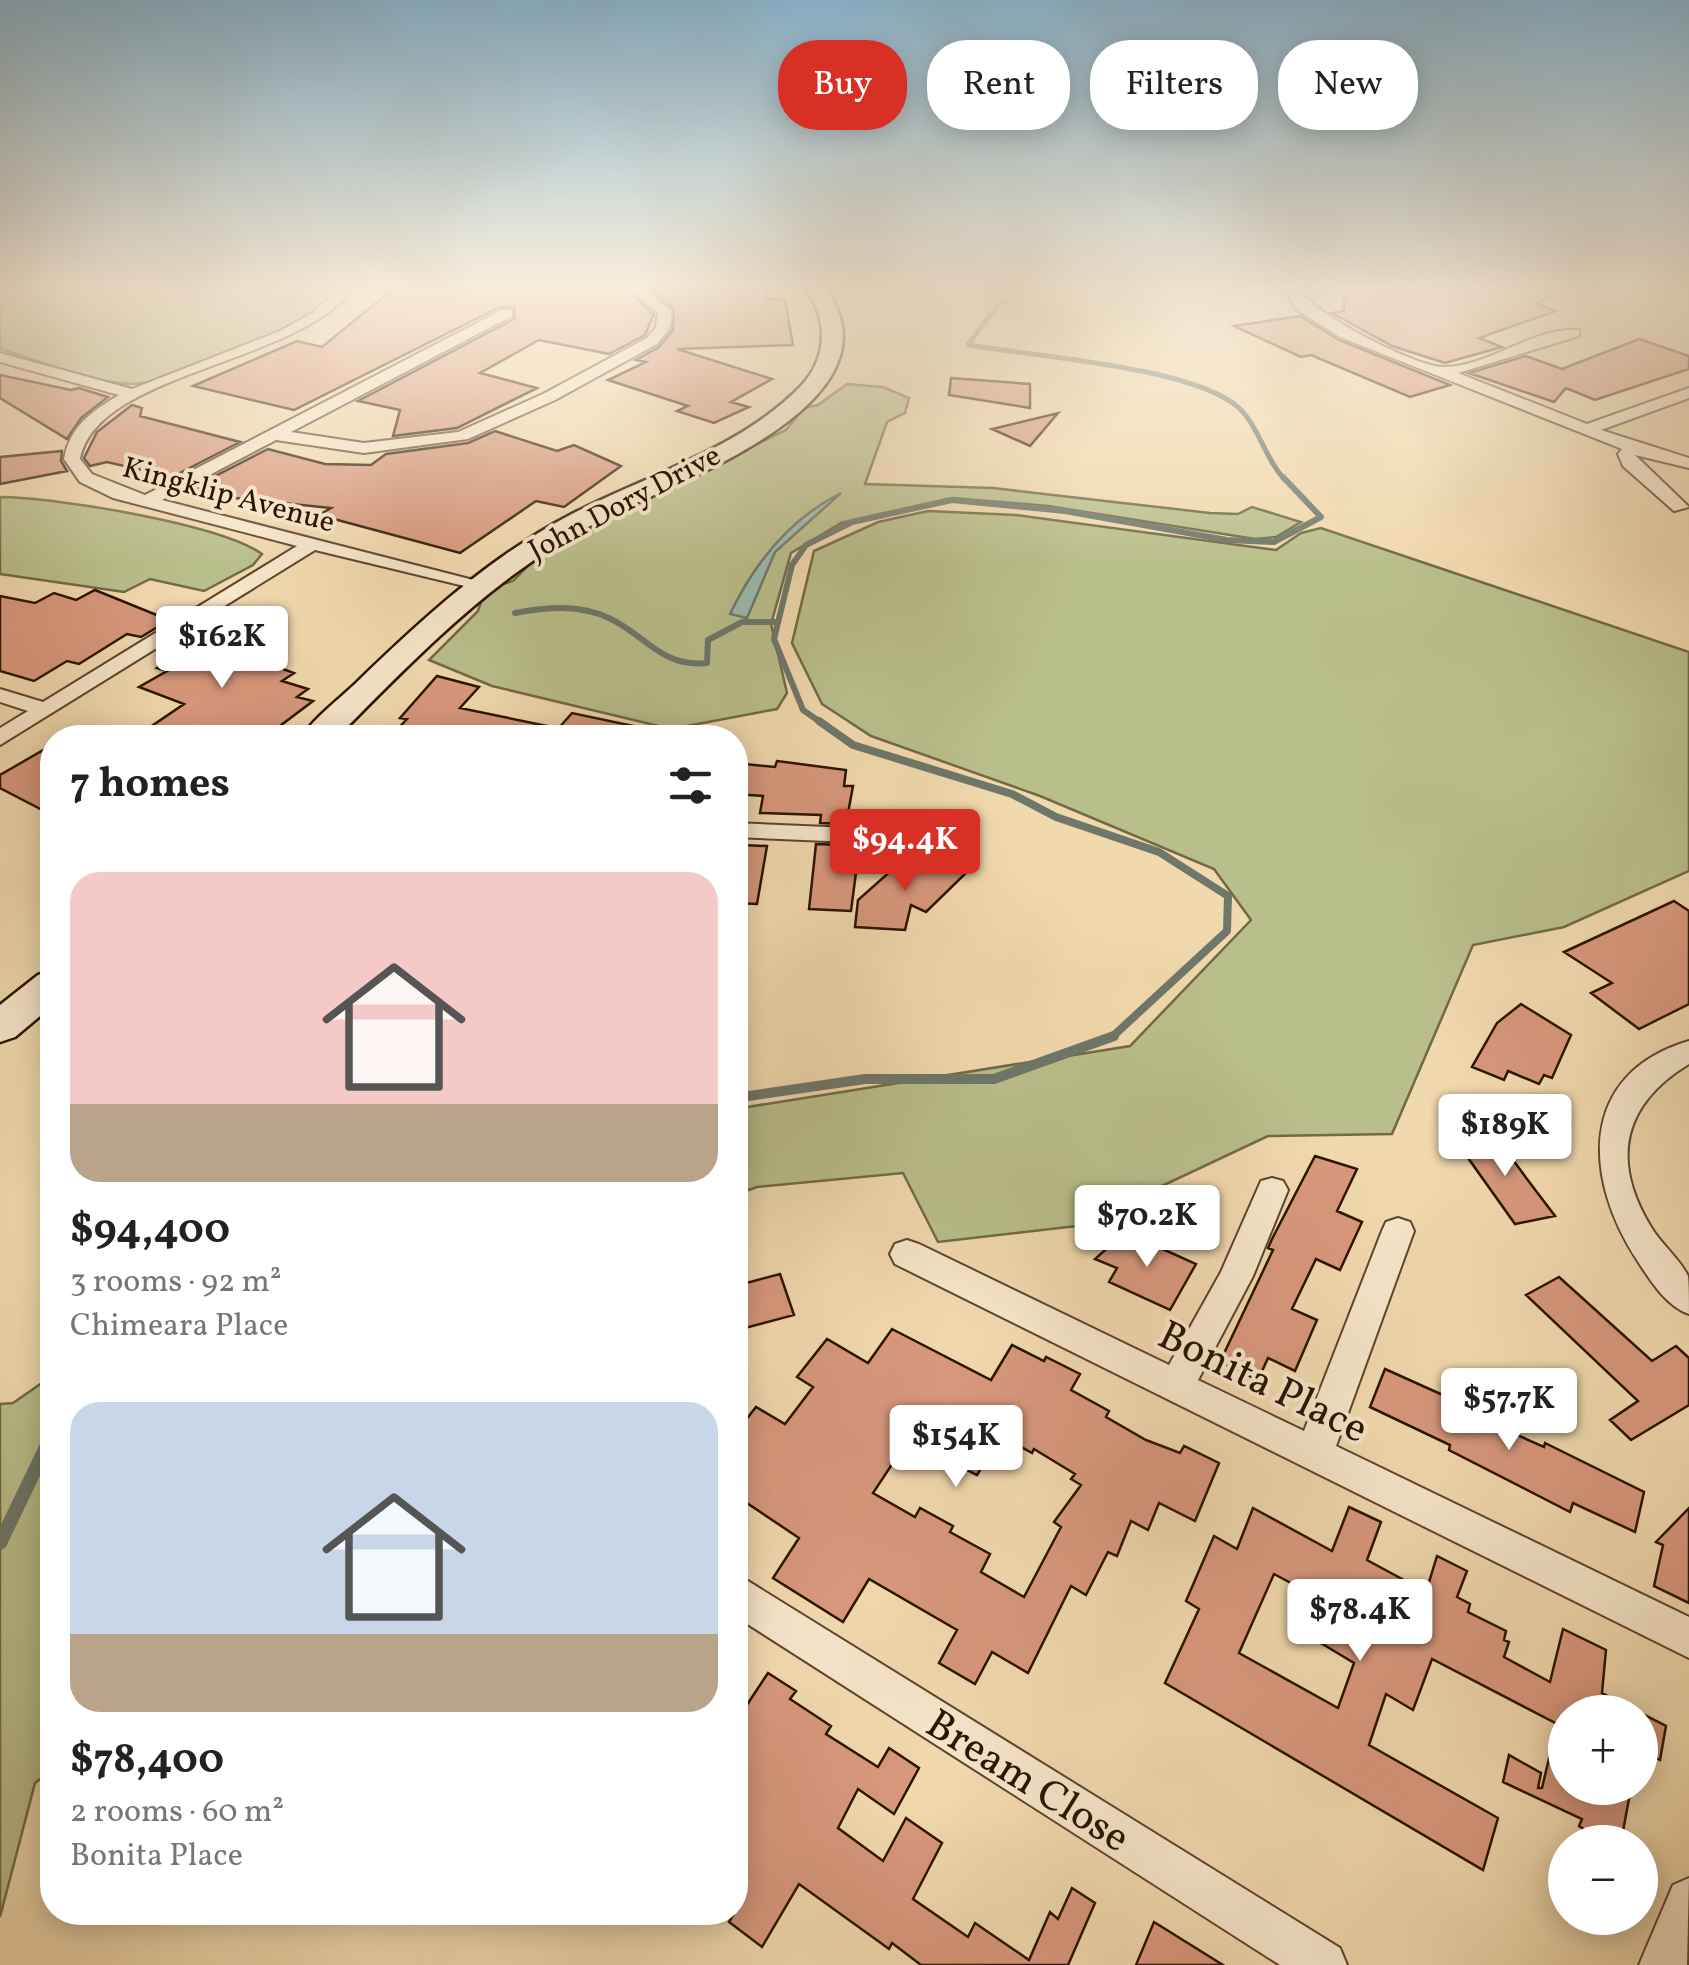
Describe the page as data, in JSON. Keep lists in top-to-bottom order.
{
  "streets": {
    "street": [
      "Kingklip Avenue",
      "John Dory Drive",
      "Bonita Place",
      "Bream Close"
    ]
  },
  "crossings": [
    ["Kingklip Avenue", "John Dory Drive"]
  ],
  "page": {
    "chip": [
      "Buy",
      "Rent",
      "Filters",
      "New"
    ],
    "price": [
      "$162K",
      "$94.4K",
      "$189K",
      "$70.2K",
      "$57.7K",
      "$154K",
      "$78.4K"
    ],
    "heading": "7 homes",
    "list": [
      {
        "name": "$94,400",
        "note": "3 rooms · 92 m² · Chimeara Place"
      },
      {
        "name": "$78,400",
        "note": "2 rooms · 60 m² · Bonita Place"
      }
    ],
    "map_buttons": ["+", "−"]
  }
}
